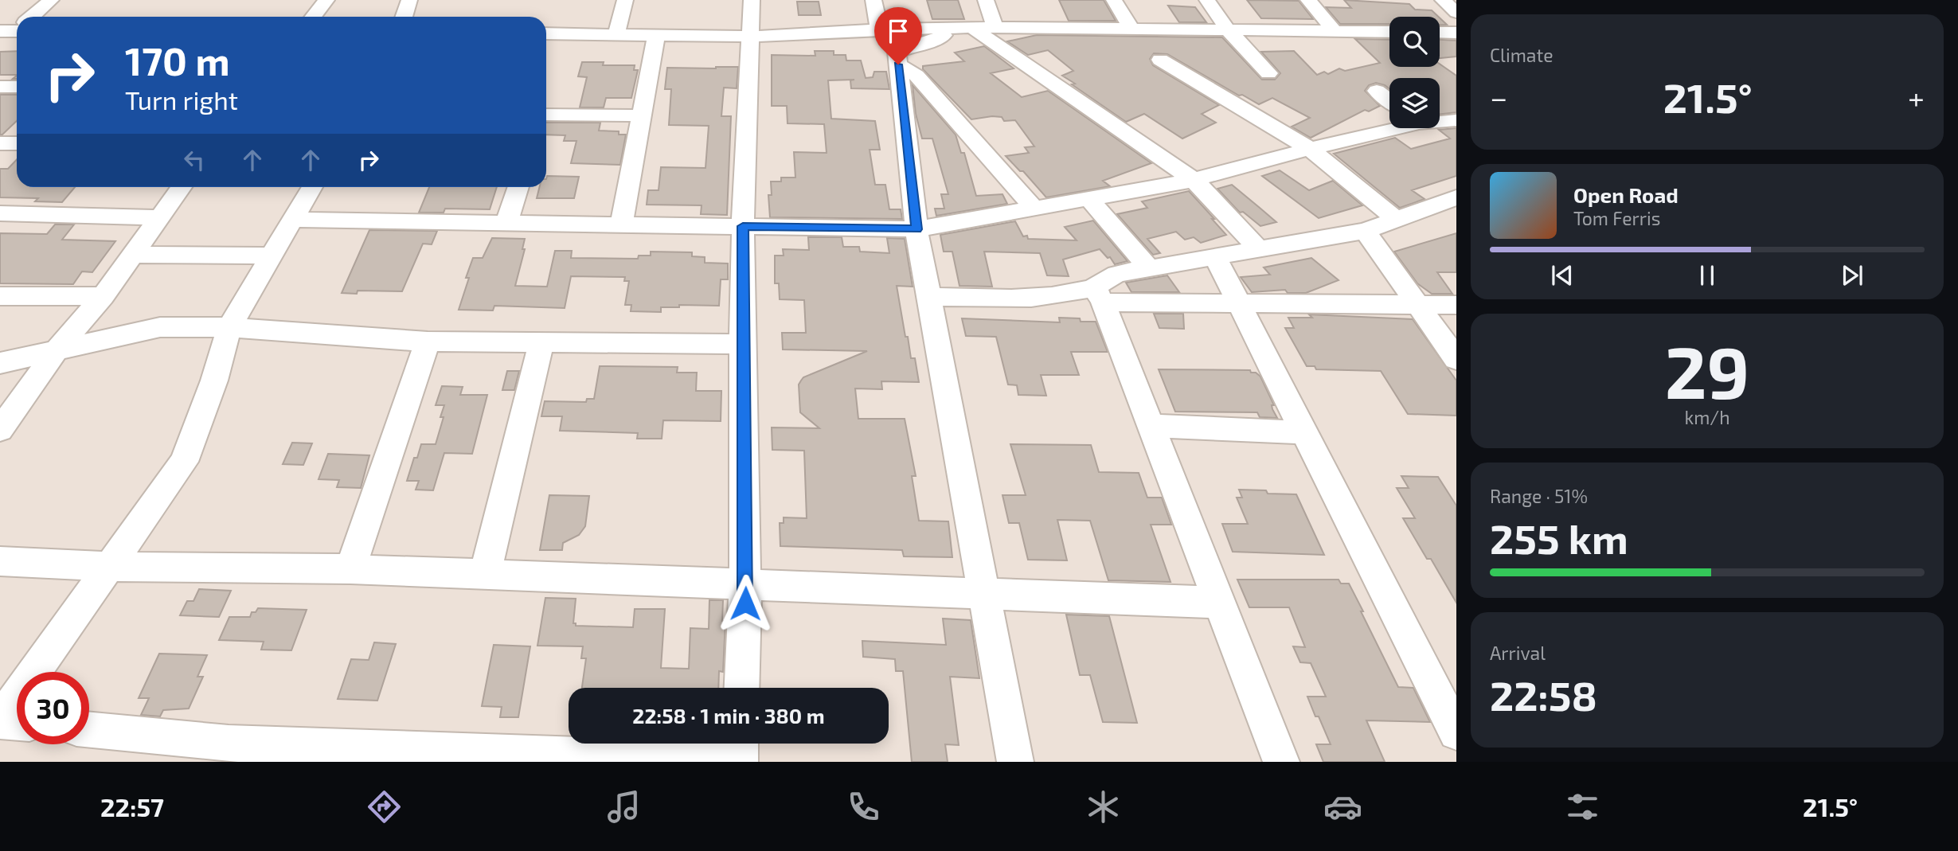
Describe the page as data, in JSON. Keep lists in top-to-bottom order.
{
  "page": {
    "tile": [
      "Climate",
      ["29", "km/h"],
      ["Range · 51%", "255 km"],
      ["Arrival", "22:58"]
    ],
    "turn": ["170 m", "Turn right"],
    "heat": ["−", "21.5°", "+"],
    "song": ["Open Road", "Tom Ferris"],
    "limit": "30",
    "trip": "22:58 · 1 min · 380 m",
    "tabs": ["22:57", "21.5°"]
  }
}
